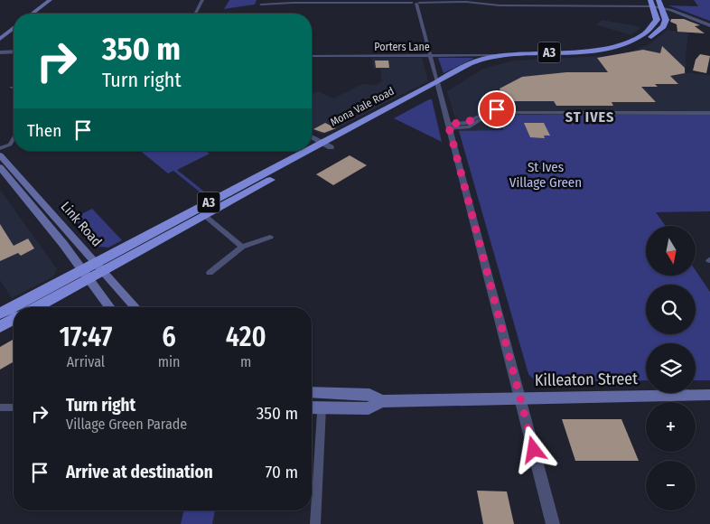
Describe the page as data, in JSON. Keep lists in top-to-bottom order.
{
  "streets": {
    "highway": ["A3", "Mona Vale Road"],
    "main road": ["Link Road", "Killeaton Street"],
    "street": ["Porters Lane"]
  },
  "crossings": [
    ["Porters Lane", "Mona Vale Road"],
    ["Mona Vale Road", "Link Road"]
  ],
  "districts": ["ST IVES"],
  "parks": ["St Ives Village Green"],
  "north": "bottom",
  "page": {
    "turn": ["350 m", "Turn right"],
    "then": "Then",
    "map_buttons": ["+", "−"],
    "eta": [
      "17:47",
      "Arrival",
      "6",
      "min",
      "420",
      "m"
    ],
    "list": [
      {
        "name": "Turn right",
        "note": "Village Green Parade",
        "value": "350 m"
      },
      {
        "name": "Arrive at destination",
        "value": "70 m"
      }
    ]
  }
}
